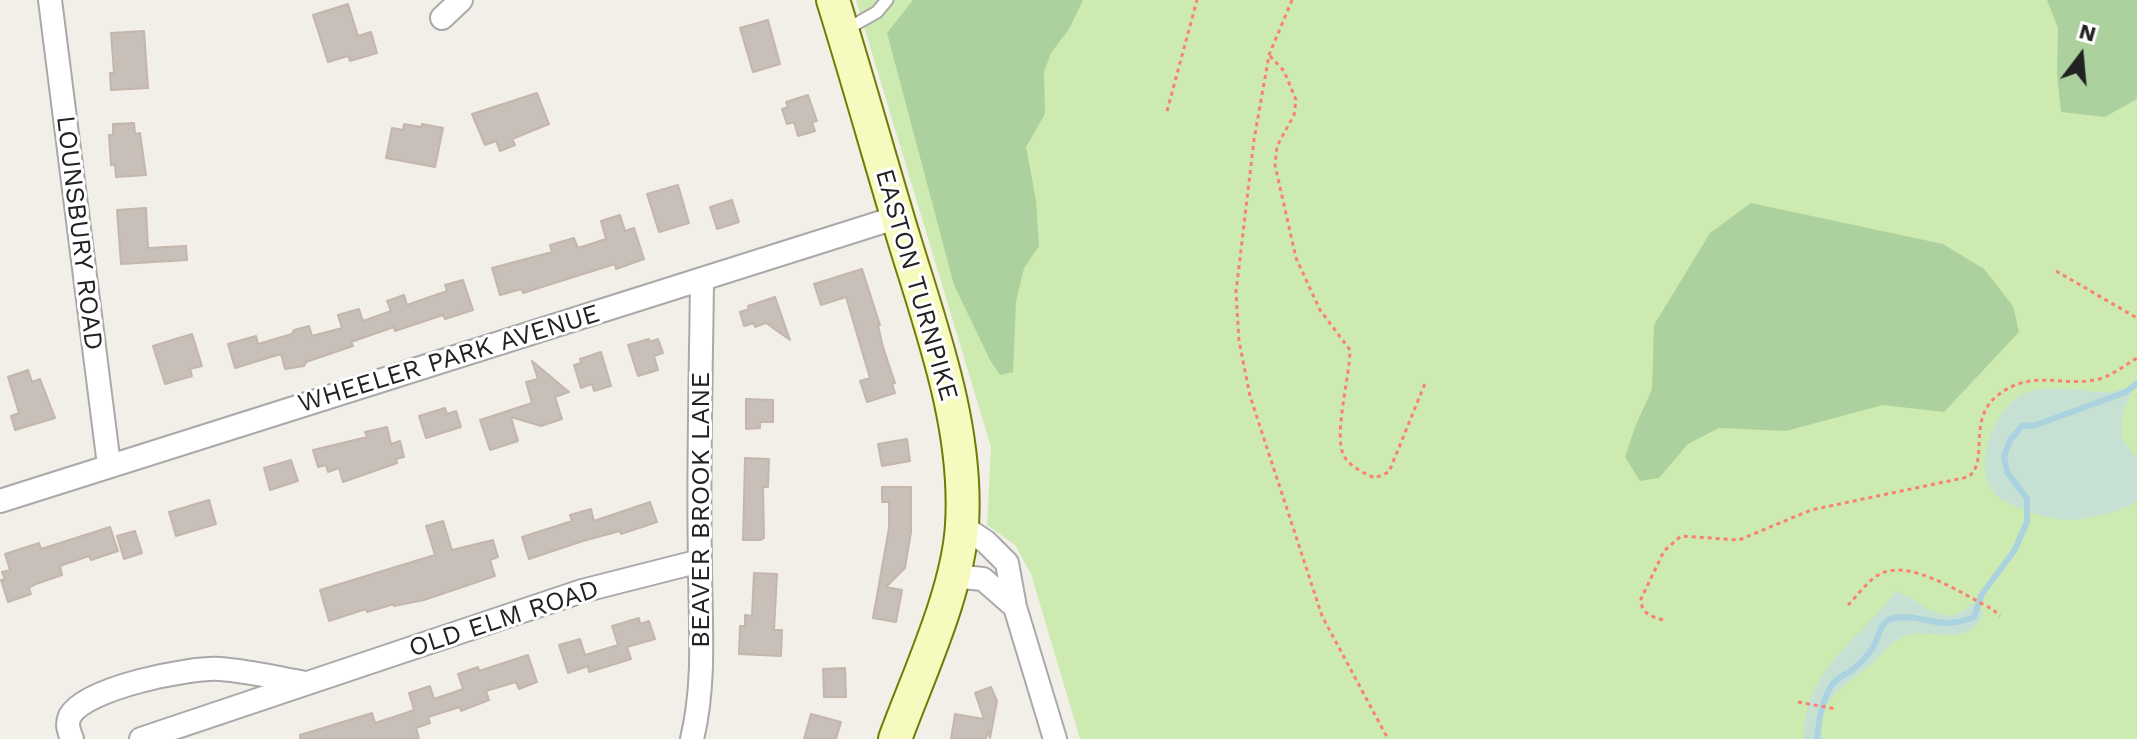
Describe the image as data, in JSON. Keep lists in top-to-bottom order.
{
  "streets": {
    "main road": ["EASTON TURNPIKE"],
    "street": [
      "LOUNSBURY ROAD",
      "WHEELER PARK AVENUE",
      "BEAVER BROOK LANE",
      "OLD ELM ROAD"
    ]
  },
  "crossings": [
    ["LOUNSBURY ROAD", "WHEELER PARK AVENUE"],
    ["EASTON TURNPIKE", "WHEELER PARK AVENUE"],
    ["WHEELER PARK AVENUE", "BEAVER BROOK LANE"],
    ["BEAVER BROOK LANE", "OLD ELM ROAD"]
  ],
  "north": "top"
}
